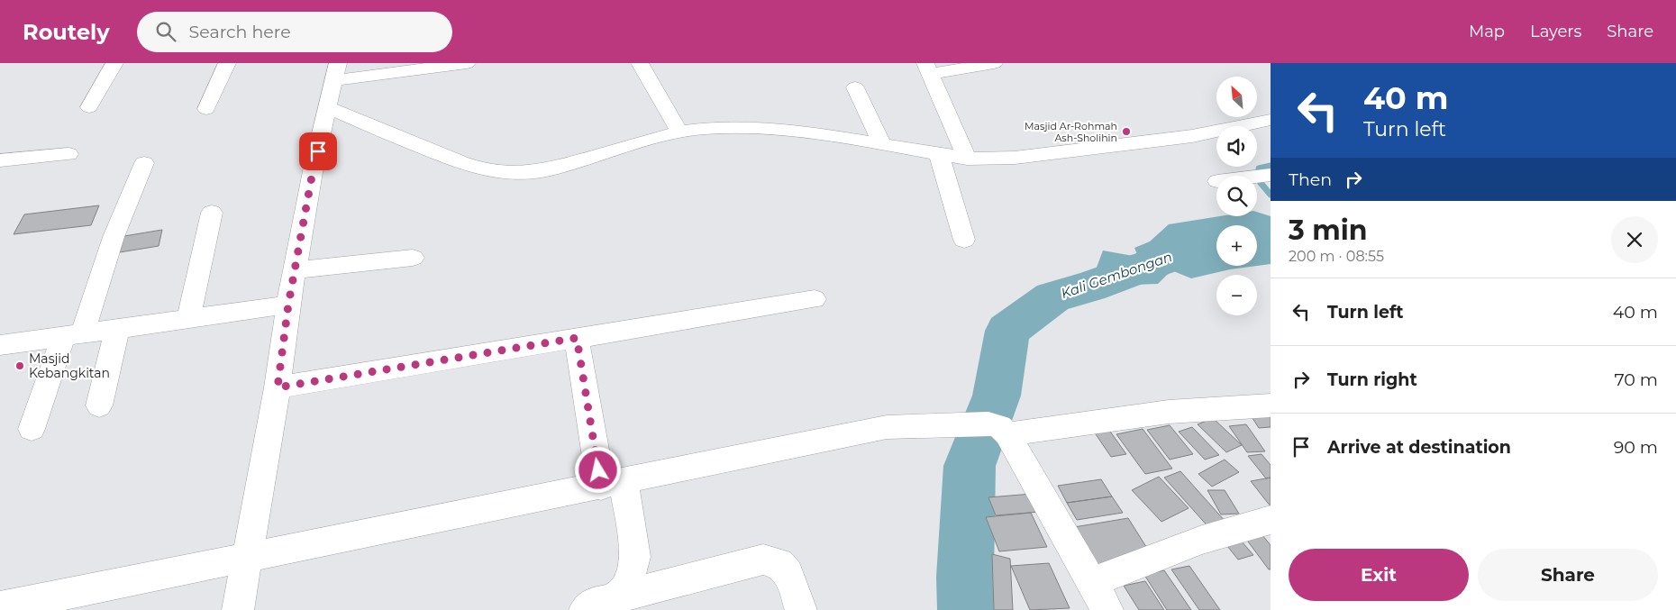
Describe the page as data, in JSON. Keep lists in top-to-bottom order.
{
  "water": ["Kali Gembongan"],
  "places": ["Masjid Ar-Rohmah Ash-Sholihin", "Masjid Kebangkitan"],
  "north": "top left",
  "page": {
    "header": "Routely",
    "search": "Search here",
    "nav": ["Map", "Layers", "Share"],
    "turn": ["40 m", "Turn left"],
    "map_buttons": ["+", "−"],
    "then": "Then",
    "heading": ["3 min", "200 m · 08:55"],
    "list": [
      {
        "name": "Turn left",
        "value": "40 m"
      },
      {
        "name": "Turn right",
        "value": "70 m"
      },
      {
        "name": "Arrive at destination",
        "value": "90 m"
      }
    ],
    "buttons": ["Exit", "Share"]
  }
}
